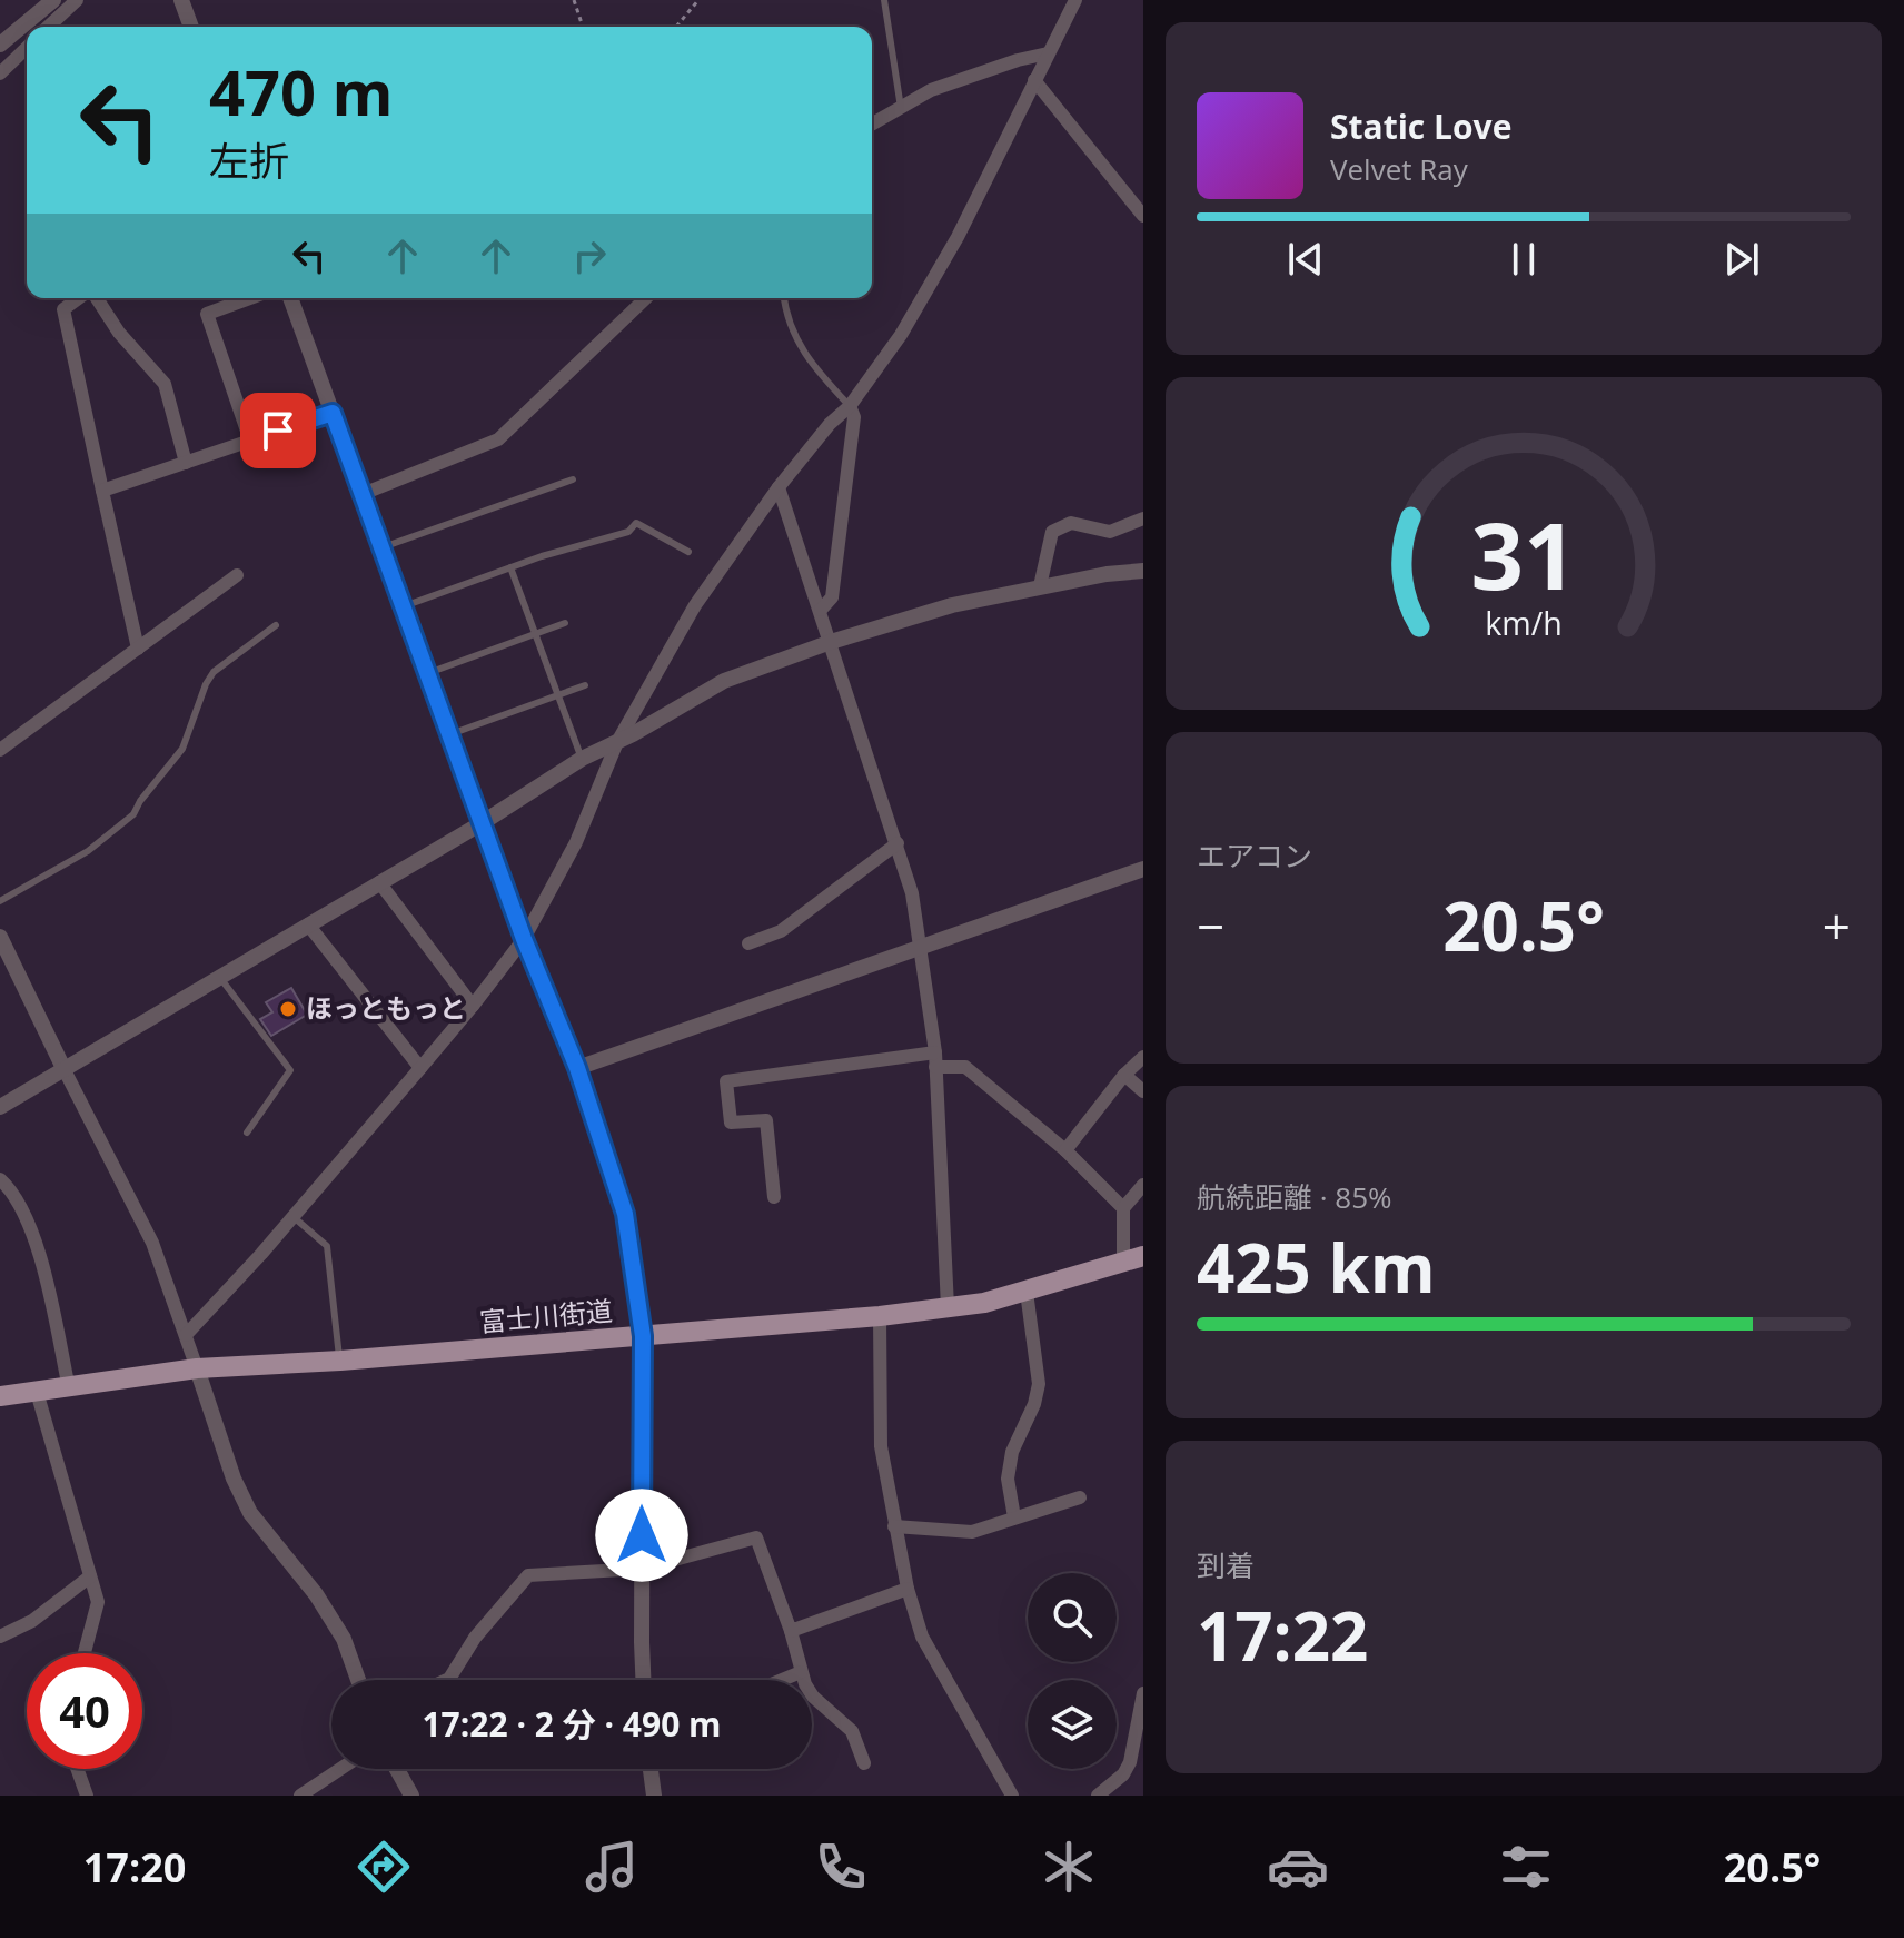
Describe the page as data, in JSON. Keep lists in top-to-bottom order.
{
  "streets": {
    "main road": ["富士川街道"]
  },
  "places": ["ほっともっと"],
  "page": {
    "turn": ["470 m", "左折"],
    "song": ["Static Love", "Velvet Ray"],
    "tile": [
      "エアコン",
      ["航続距離 · 85%", "425 km"],
      ["到着", "17:22"]
    ],
    "heat": ["−", "20.5°", "+"],
    "limit": "40",
    "trip": "17:22 · 2 分 · 490 m",
    "tabs": ["17:20", "20.5°"],
    "gauge": ["31", "km/h"]
  }
}
